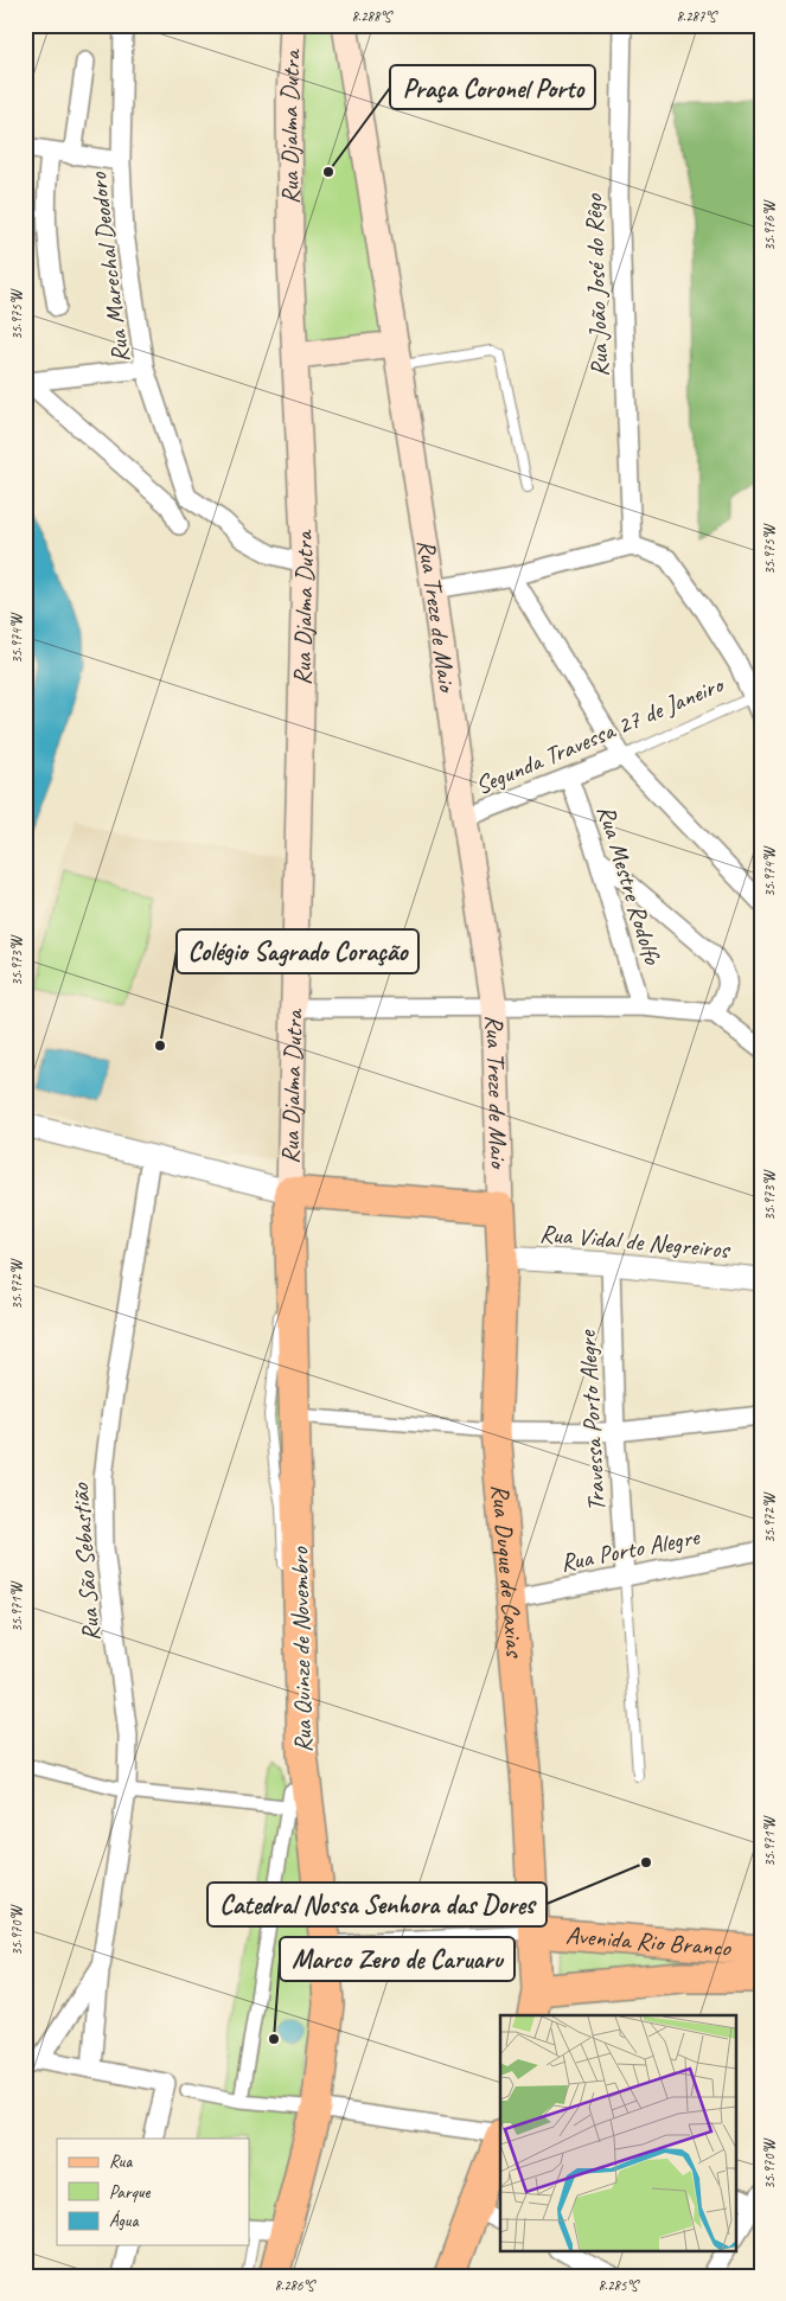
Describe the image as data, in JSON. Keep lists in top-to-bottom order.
{
  "streets": {
    "main road": [
      "Rua Djalma Dutra",
      "Rua Treze de Maio",
      "Rua Duque de Caxias",
      "Rua Quinze de Novembro",
      "Avenida Rio Branco"
    ],
    "street": [
      "Rua Marechal Deodoro",
      "Rua João José do Rêgo",
      "Segunda Travessa 27 de Janeiro",
      "Rua Mestre Rodolfo",
      "Rua Vidal de Negreiros",
      "Travessa Porto Alegre",
      "Rua Porto Alegre",
      "Rua São Sebastião"
    ]
  },
  "crossings": [
    ["Rua Djalma Dutra", "Rua Marechal Deodoro"],
    ["Rua Djalma Dutra", "Rua Quinze de Novembro"],
    ["Rua Treze de Maio", "Segunda Travessa 27 de Janeiro"],
    ["Rua Treze de Maio", "Rua Duque de Caxias"],
    ["Segunda Travessa 27 de Janeiro", "Rua Mestre Rodolfo"],
    ["Rua Vidal de Negreiros", "Travessa Porto Alegre"],
    ["Rua Vidal de Negreiros", "Rua Duque de Caxias"],
    ["Travessa Porto Alegre", "Rua Porto Alegre"],
    ["Rua Porto Alegre", "Rua Duque de Caxias"],
    ["Rua Duque de Caxias", "Avenida Rio Branco"]
  ],
  "places": [
    "Praça Coronel Porto",
    "Colégio Sagrado Coração",
    "Catedral Nossa Senhora das Dores",
    "Marco Zero de Caruaru"
  ],
  "legend": ["Rua", "Parque", "Água"],
  "coordinates": [
    "8.288°S",
    "8.287°S",
    "35.976°W",
    "35.975°W",
    "35.974°W",
    "35.973°W",
    "35.972°W",
    "35.971°W",
    "35.970°W",
    "8.286°S",
    "8.285°S"
  ]
}
